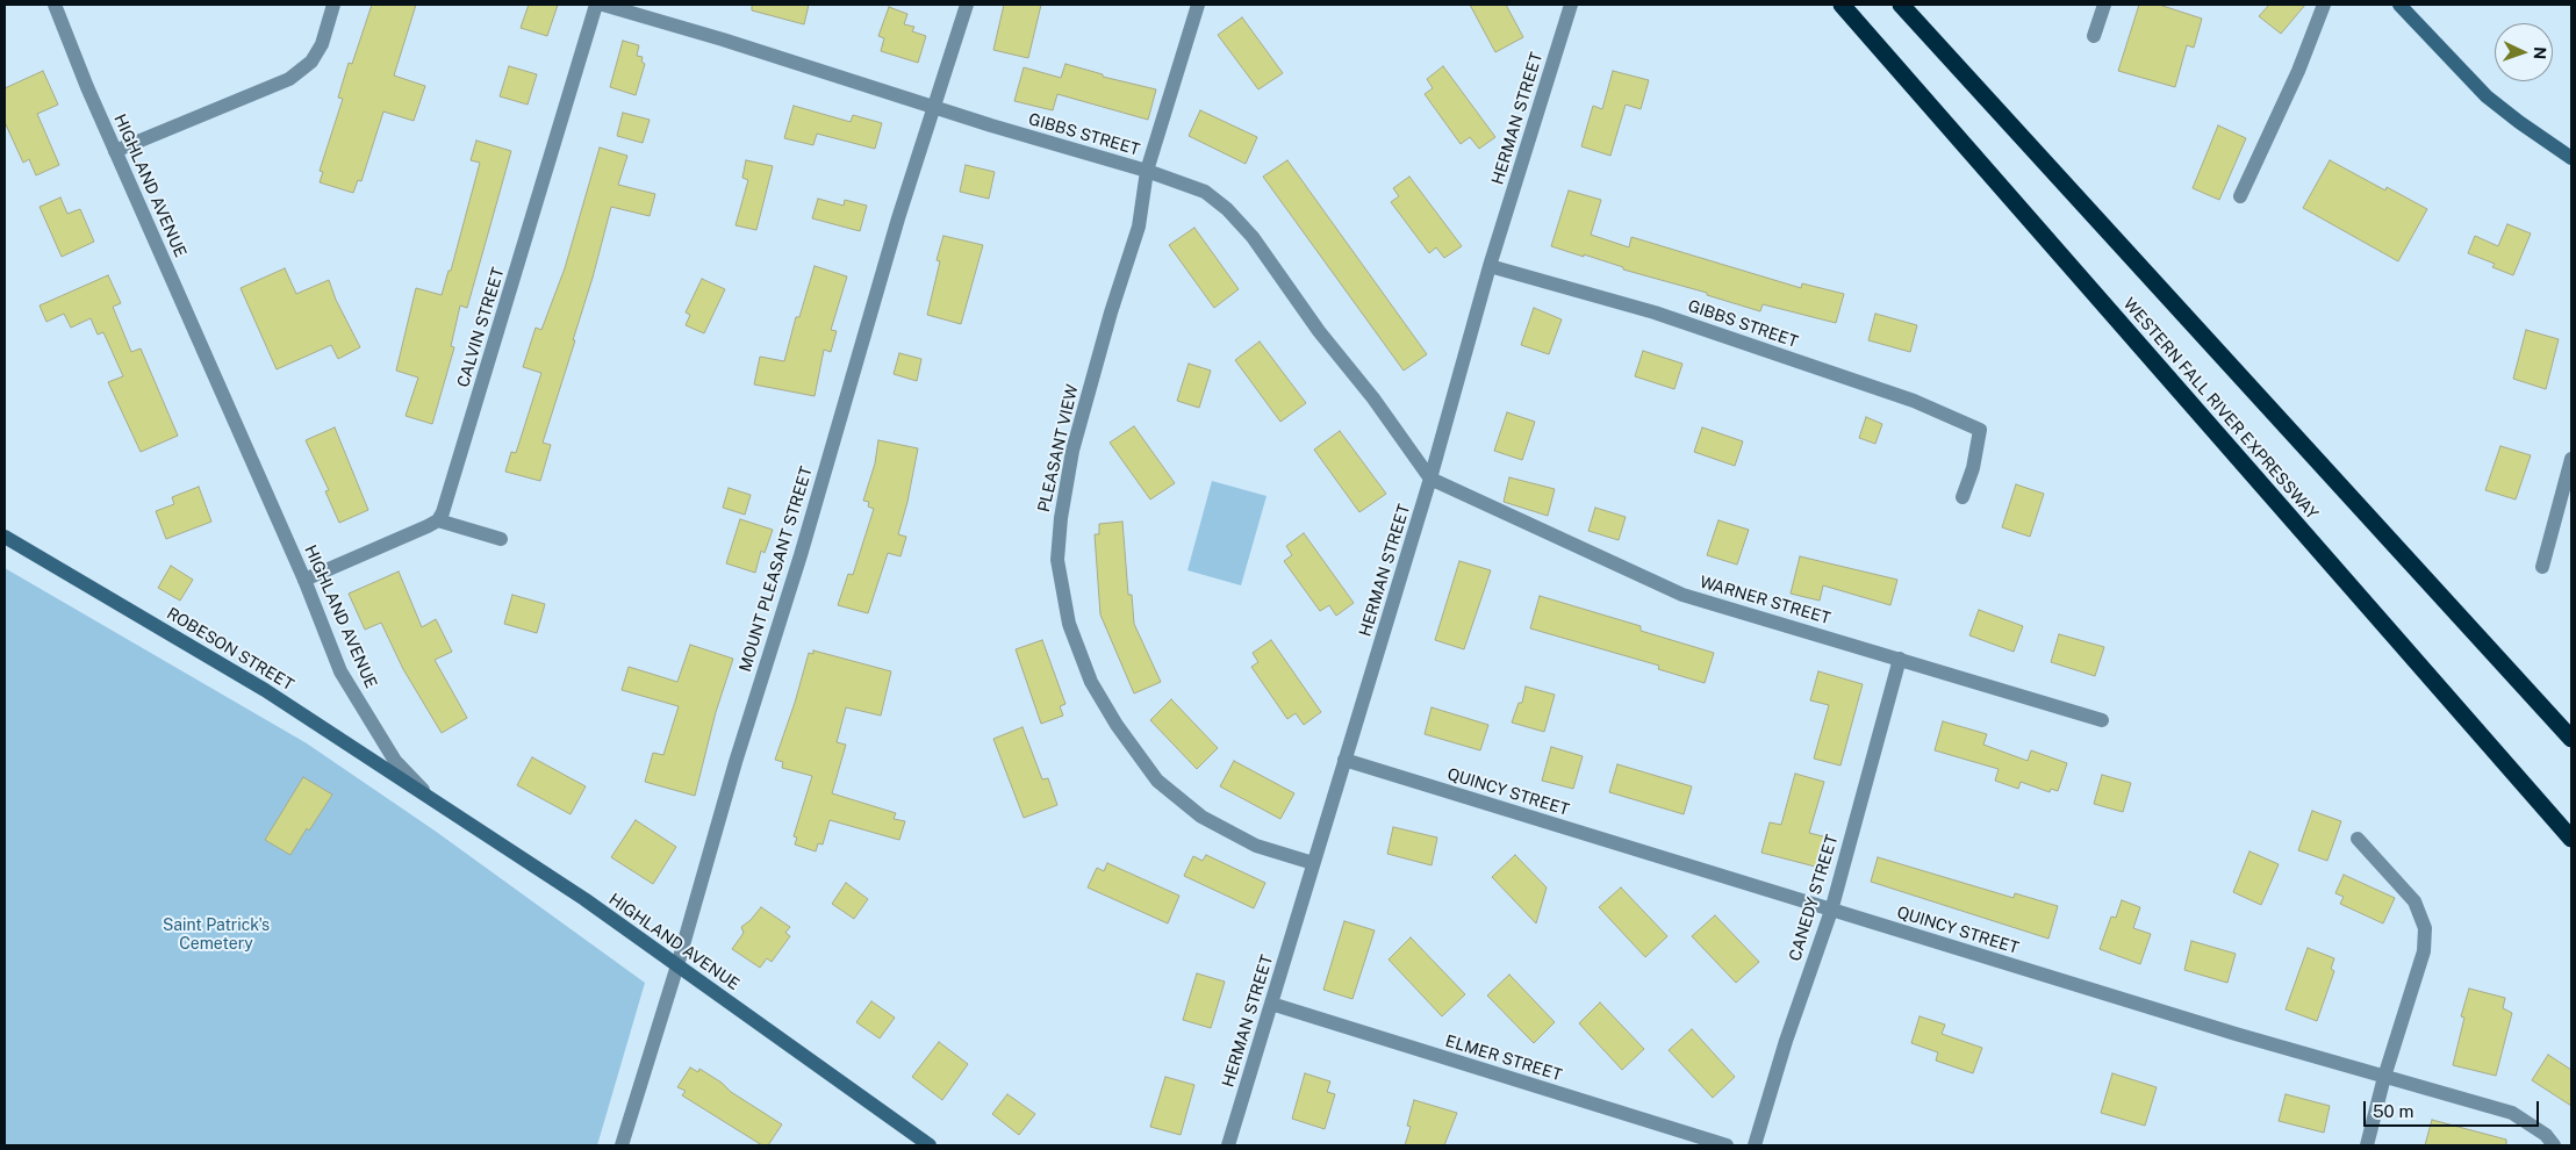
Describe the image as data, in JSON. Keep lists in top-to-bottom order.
{
  "streets": {
    "highway": ["WESTERN FALL RIVER EXPRESSWAY"],
    "main road": ["HIGHLAND AVENUE", "ROBESON STREET"],
    "street": [
      "HERMAN STREET",
      "GIBBS STREET",
      "CALVIN STREET",
      "PLEASANT VIEW",
      "MOUNT PLEASANT STREET",
      "WARNER STREET",
      "QUINCY STREET",
      "CANEDY STREET",
      "ELMER STREET"
    ]
  },
  "crossings": [
    ["HERMAN STREET", "GIBBS STREET"],
    ["HERMAN STREET", "PLEASANT VIEW"],
    ["HERMAN STREET", "WARNER STREET"],
    ["HERMAN STREET", "QUINCY STREET"],
    ["HERMAN STREET", "ELMER STREET"],
    ["GIBBS STREET", "PLEASANT VIEW"],
    ["GIBBS STREET", "MOUNT PLEASANT STREET"],
    ["GIBBS STREET", "WARNER STREET"],
    ["HIGHLAND AVENUE", "MOUNT PLEASANT STREET"],
    ["HIGHLAND AVENUE", "ROBESON STREET"],
    ["WARNER STREET", "CANEDY STREET"],
    ["QUINCY STREET", "CANEDY STREET"]
  ],
  "parks": ["Saint Patrick's Cemetery"],
  "scale_bar": "50 m",
  "north": "right"
}
